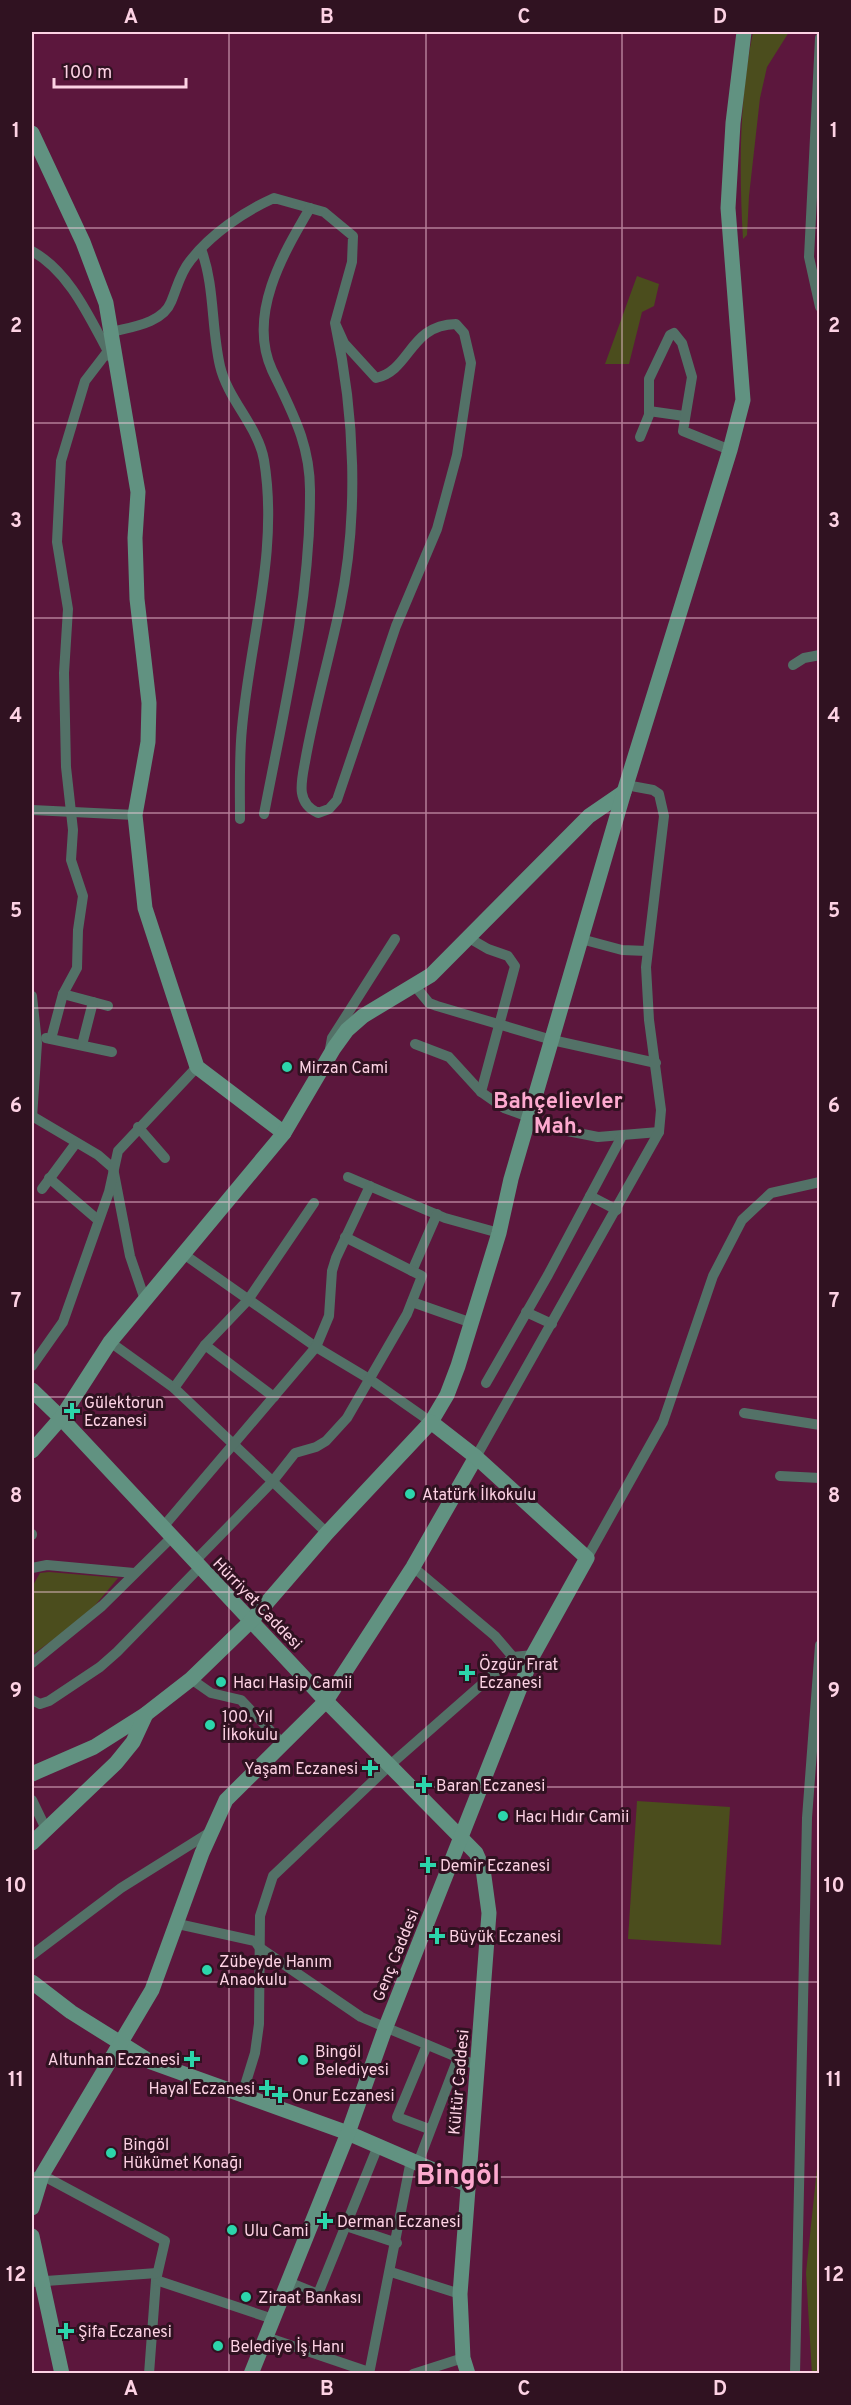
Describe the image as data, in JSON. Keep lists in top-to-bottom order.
{
  "streets": {
    "street": ["Hürriyet Caddesi", "Genç Caddesi", "Kültür Caddesi"]
  },
  "crossings": [
    ["Hürriyet Caddesi", "Genç Caddesi"],
    ["Hürriyet Caddesi", "Kültür Caddesi"],
    ["Genç Caddesi", "Kültür Caddesi"]
  ],
  "districts": ["Bahçelievler Mah.", "Bingöl"],
  "places": {
    "other": [
      "Mirzan Cami",
      "Atatürk İlkokulu",
      "Hacı Hasip Camii",
      "100. Yıl İlkokulu",
      "Hacı Hıdır Camii",
      "Zübeyde Hanım Anaokulu",
      "Bingöl Belediyesi",
      "Bingöl Hükümet Konağı",
      "Ulu Cami",
      "Ziraat Bankası",
      "Belediye İş Hanı"
    ],
    "health": [
      "Gülektorun Eczanesi",
      "Özgür Fırat Eczanesi",
      "Yaşam Eczanesi",
      "Baran Eczanesi",
      "Demir Eczanesi",
      "Büyük Eczanesi",
      "Altunhan Eczanesi",
      "Hayal Eczanesi",
      "Onur Eczanesi",
      "Derman Eczanesi",
      "Şifa Eczanesi"
    ]
  },
  "scale_bar": "100 m",
  "grid": {
    "columns": [
      "A",
      "B",
      "C",
      "D"
    ],
    "rows": [
      "1",
      "2",
      "3",
      "4",
      "5",
      "6",
      "7",
      "8",
      "9",
      "10",
      "11",
      "12"
    ]
  }
}
